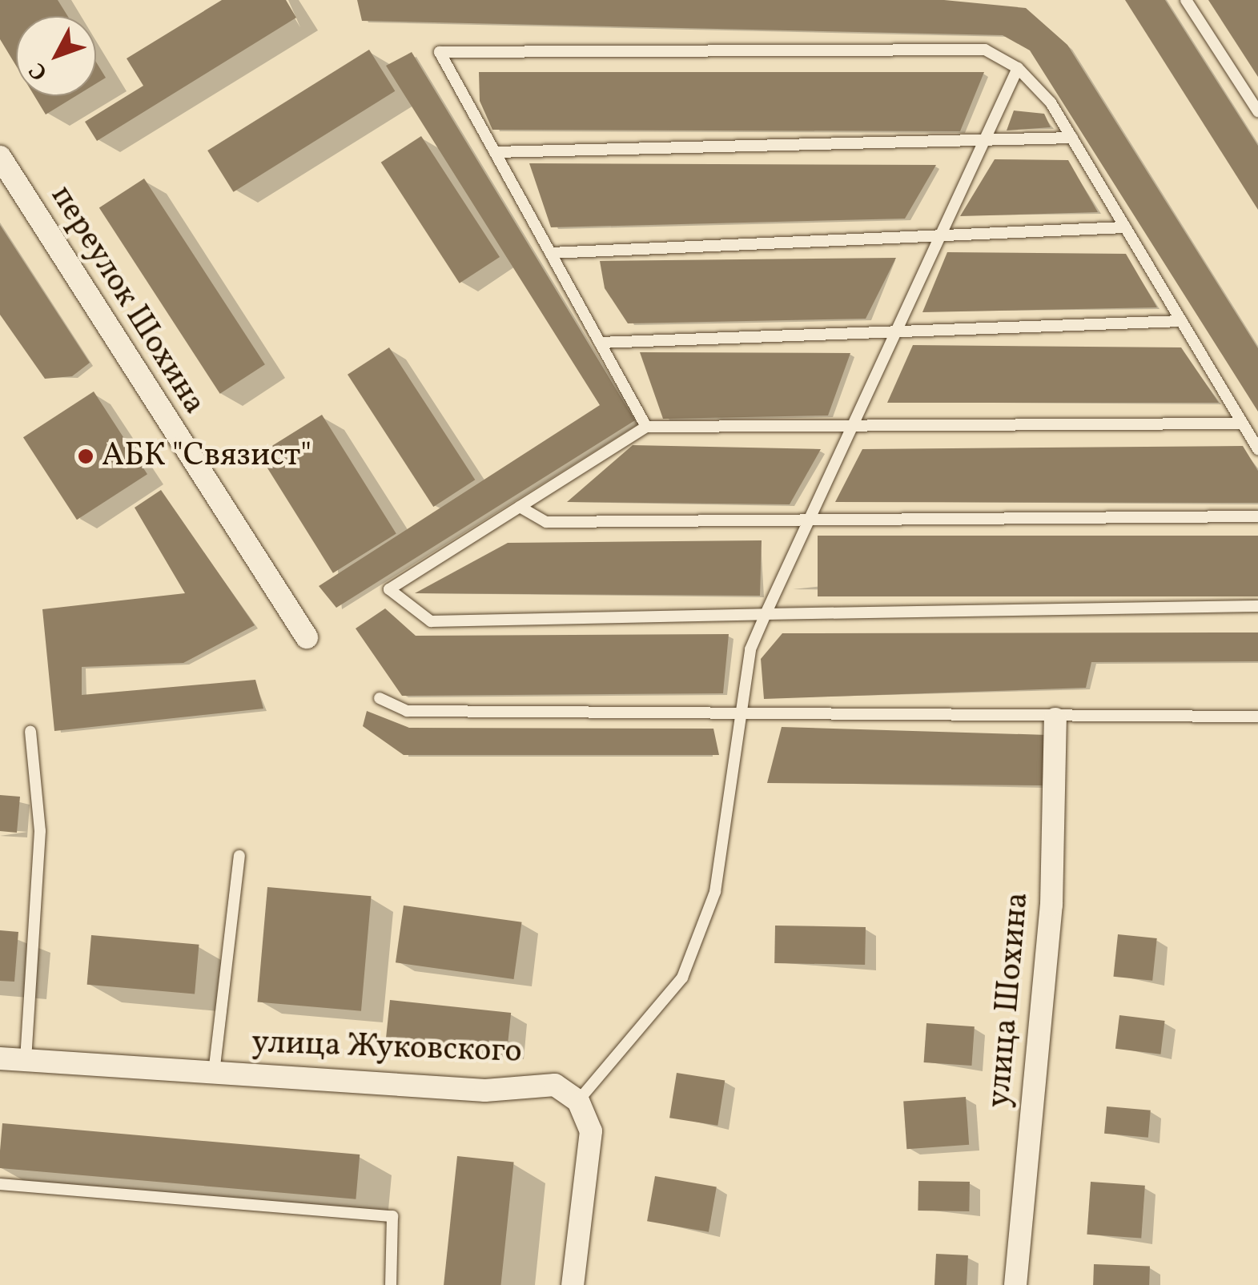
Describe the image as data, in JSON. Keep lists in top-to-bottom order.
{
  "streets": {
    "street": ["переулок Шохина", "улица Шохина", "улица Жуковского"]
  },
  "places": ["АБК \"Связист\""],
  "north": "bottom left"
}
